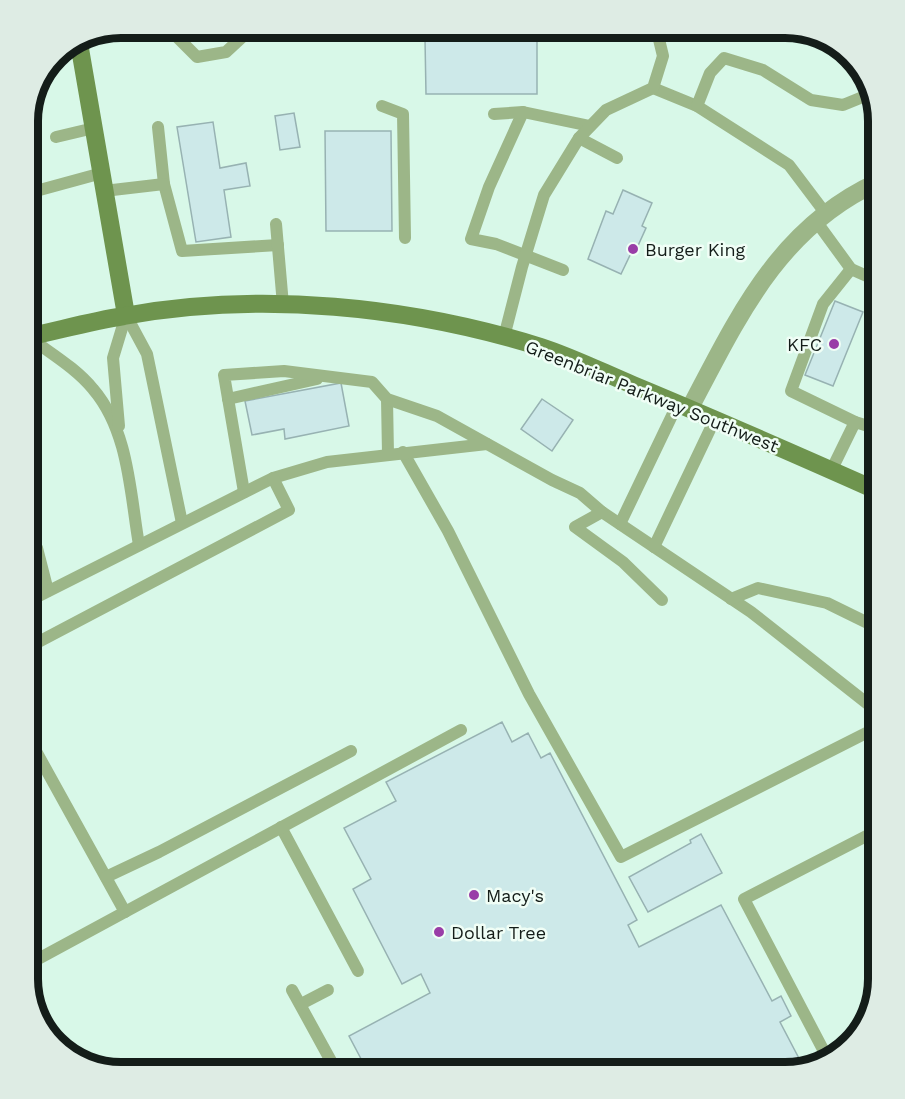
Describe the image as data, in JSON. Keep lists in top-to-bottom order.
{
  "streets": {
    "main road": ["Greenbriar Parkway Southwest"]
  },
  "places": [
    "Burger King",
    "KFC",
    "Macy's",
    "Dollar Tree"
  ]
}
